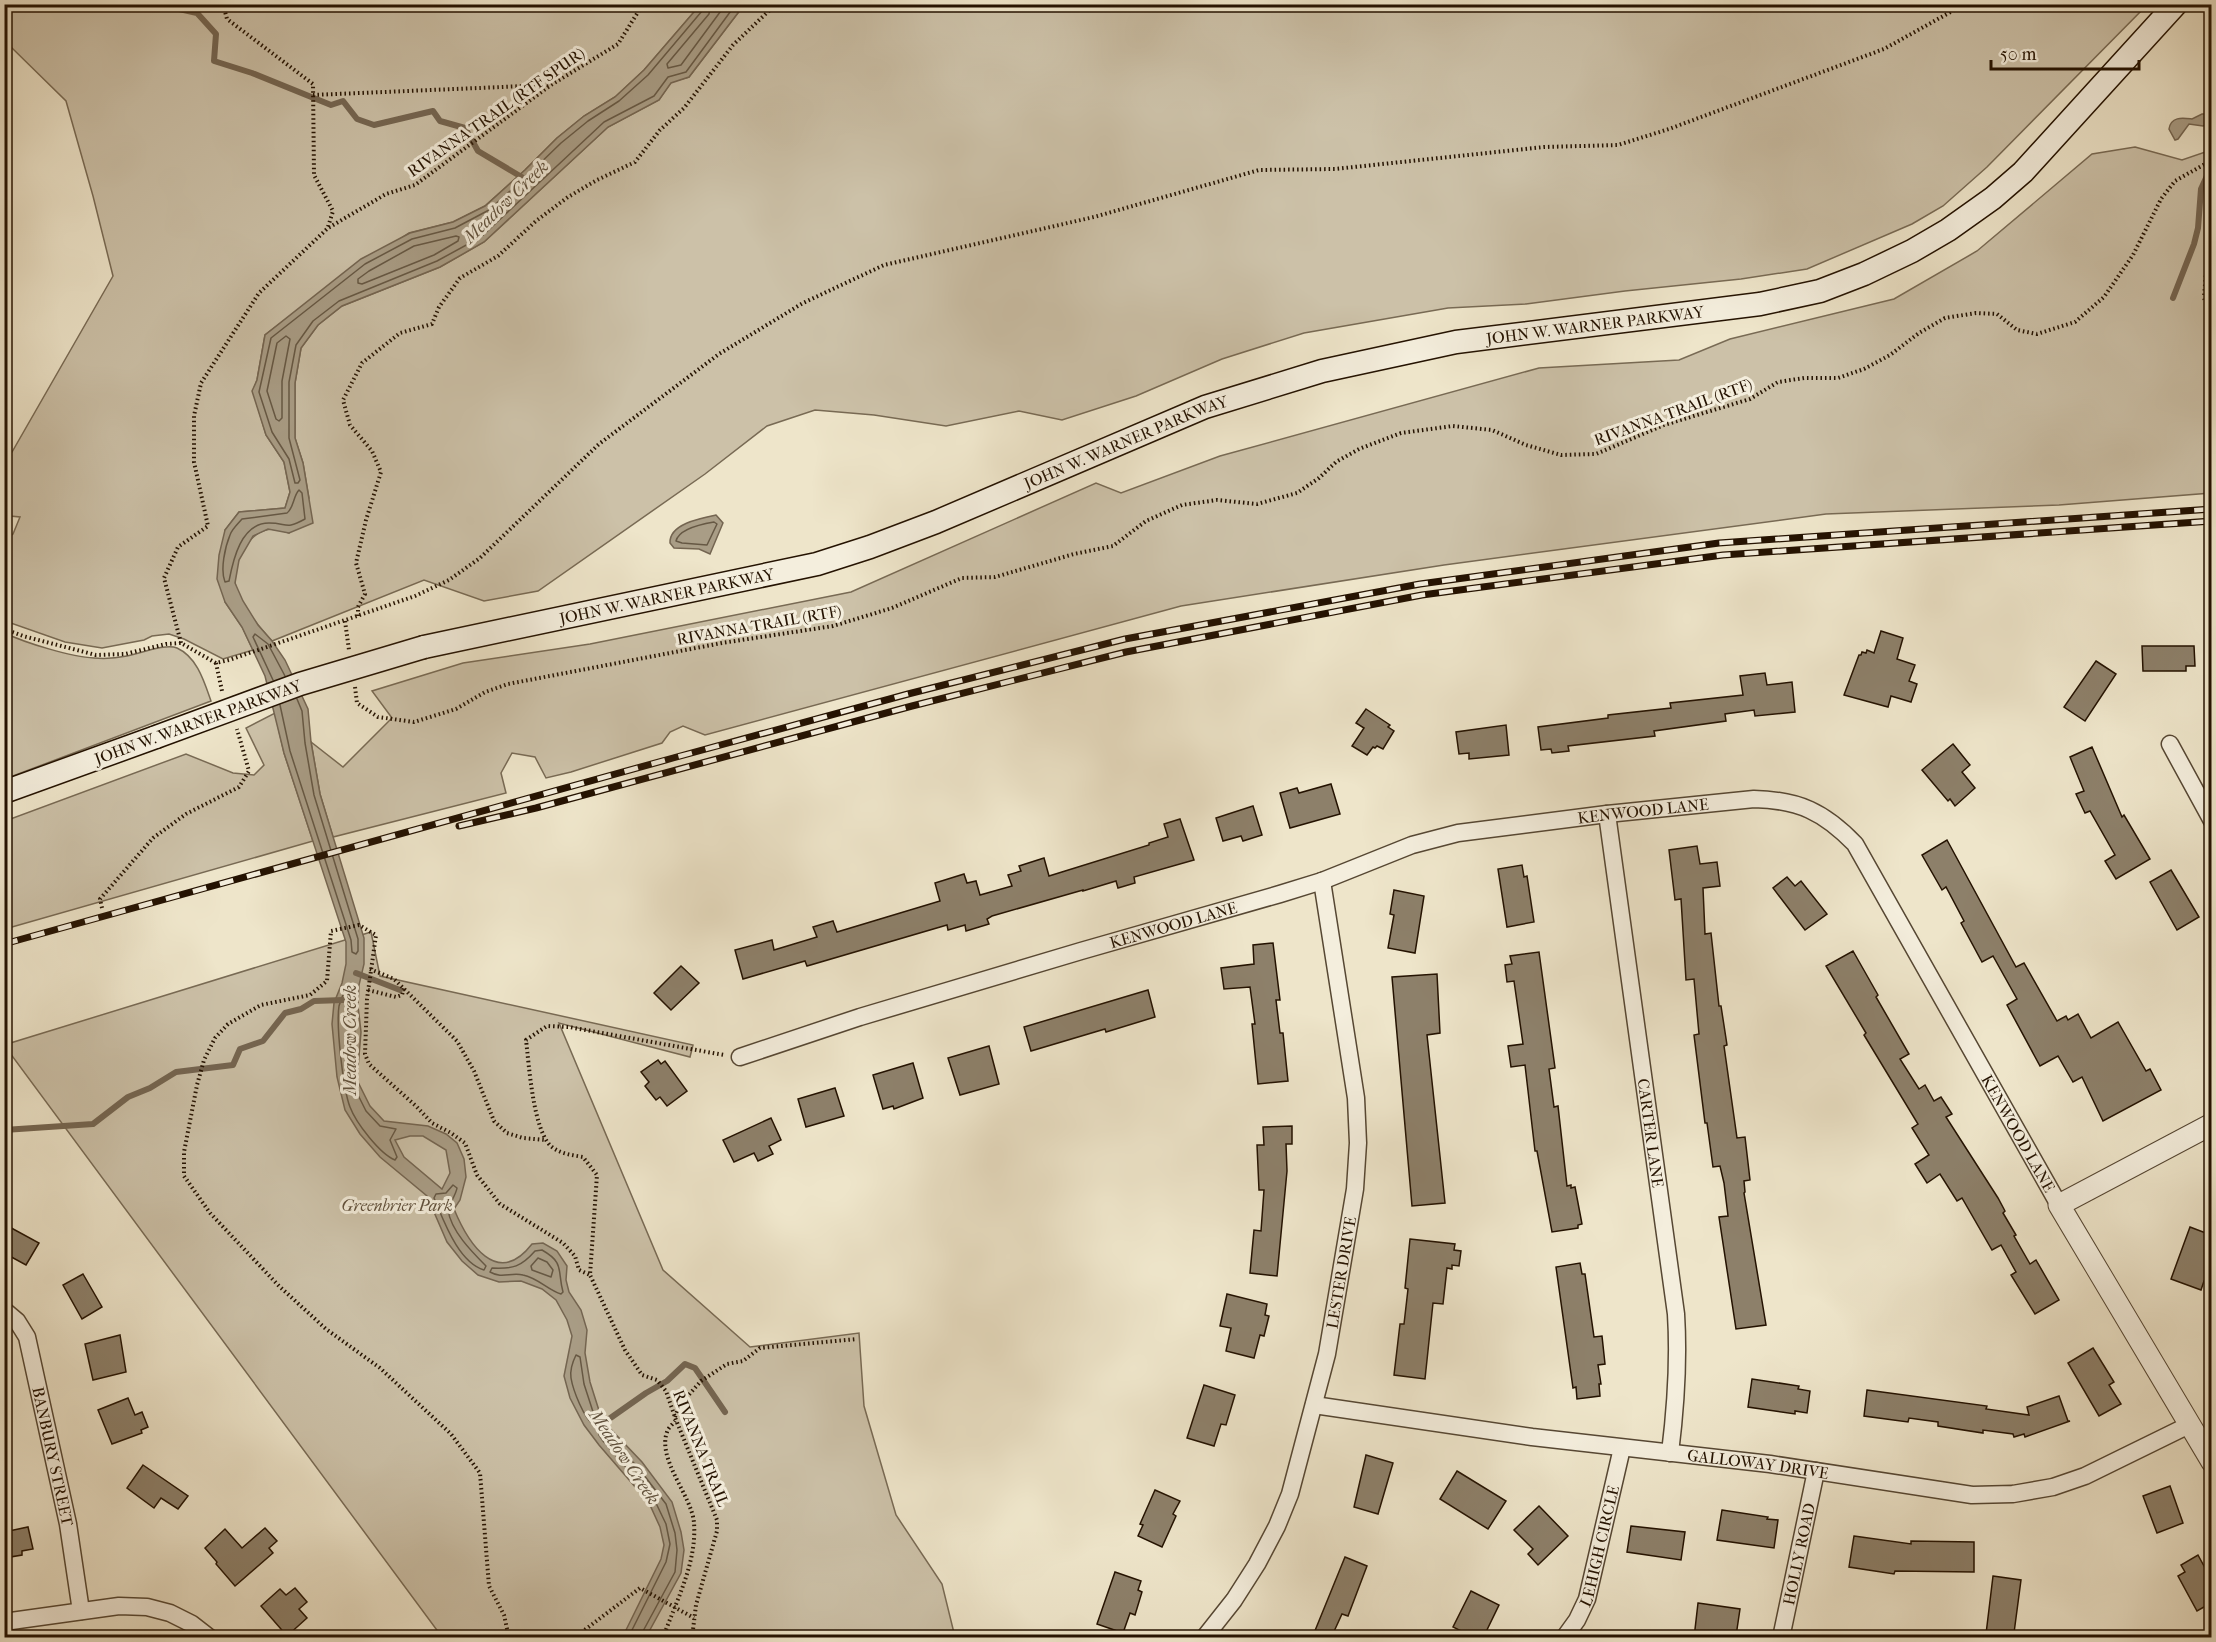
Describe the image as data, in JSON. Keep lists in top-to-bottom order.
{
  "streets": {
    "main road": ["JOHN W. WARNER PARKWAY"],
    "street": [
      "KENWOOD LANE",
      "CARTER LANE",
      "LESTER DRIVE",
      "BANBURY STREET",
      "GALLOWAY DRIVE",
      "LEHIGH CIRCLE",
      "HOLLY ROAD"
    ],
    "path": ["RIVANNA TRAIL (RTF SPUR)", "RIVANNA TRAIL (RTF)", "RIVANNA TRAIL"]
  },
  "crossings": [
    ["KENWOOD LANE", "CARTER LANE"],
    ["KENWOOD LANE", "LESTER DRIVE"],
    ["KENWOOD LANE", "GALLOWAY DRIVE"],
    ["CARTER LANE", "GALLOWAY DRIVE"],
    ["LESTER DRIVE", "GALLOWAY DRIVE"],
    ["GALLOWAY DRIVE", "LEHIGH CIRCLE"],
    ["GALLOWAY DRIVE", "HOLLY ROAD"]
  ],
  "water": ["Meadow Creek"],
  "parks": ["Greenbrier Park"],
  "scale_bar": "50 m"
}
